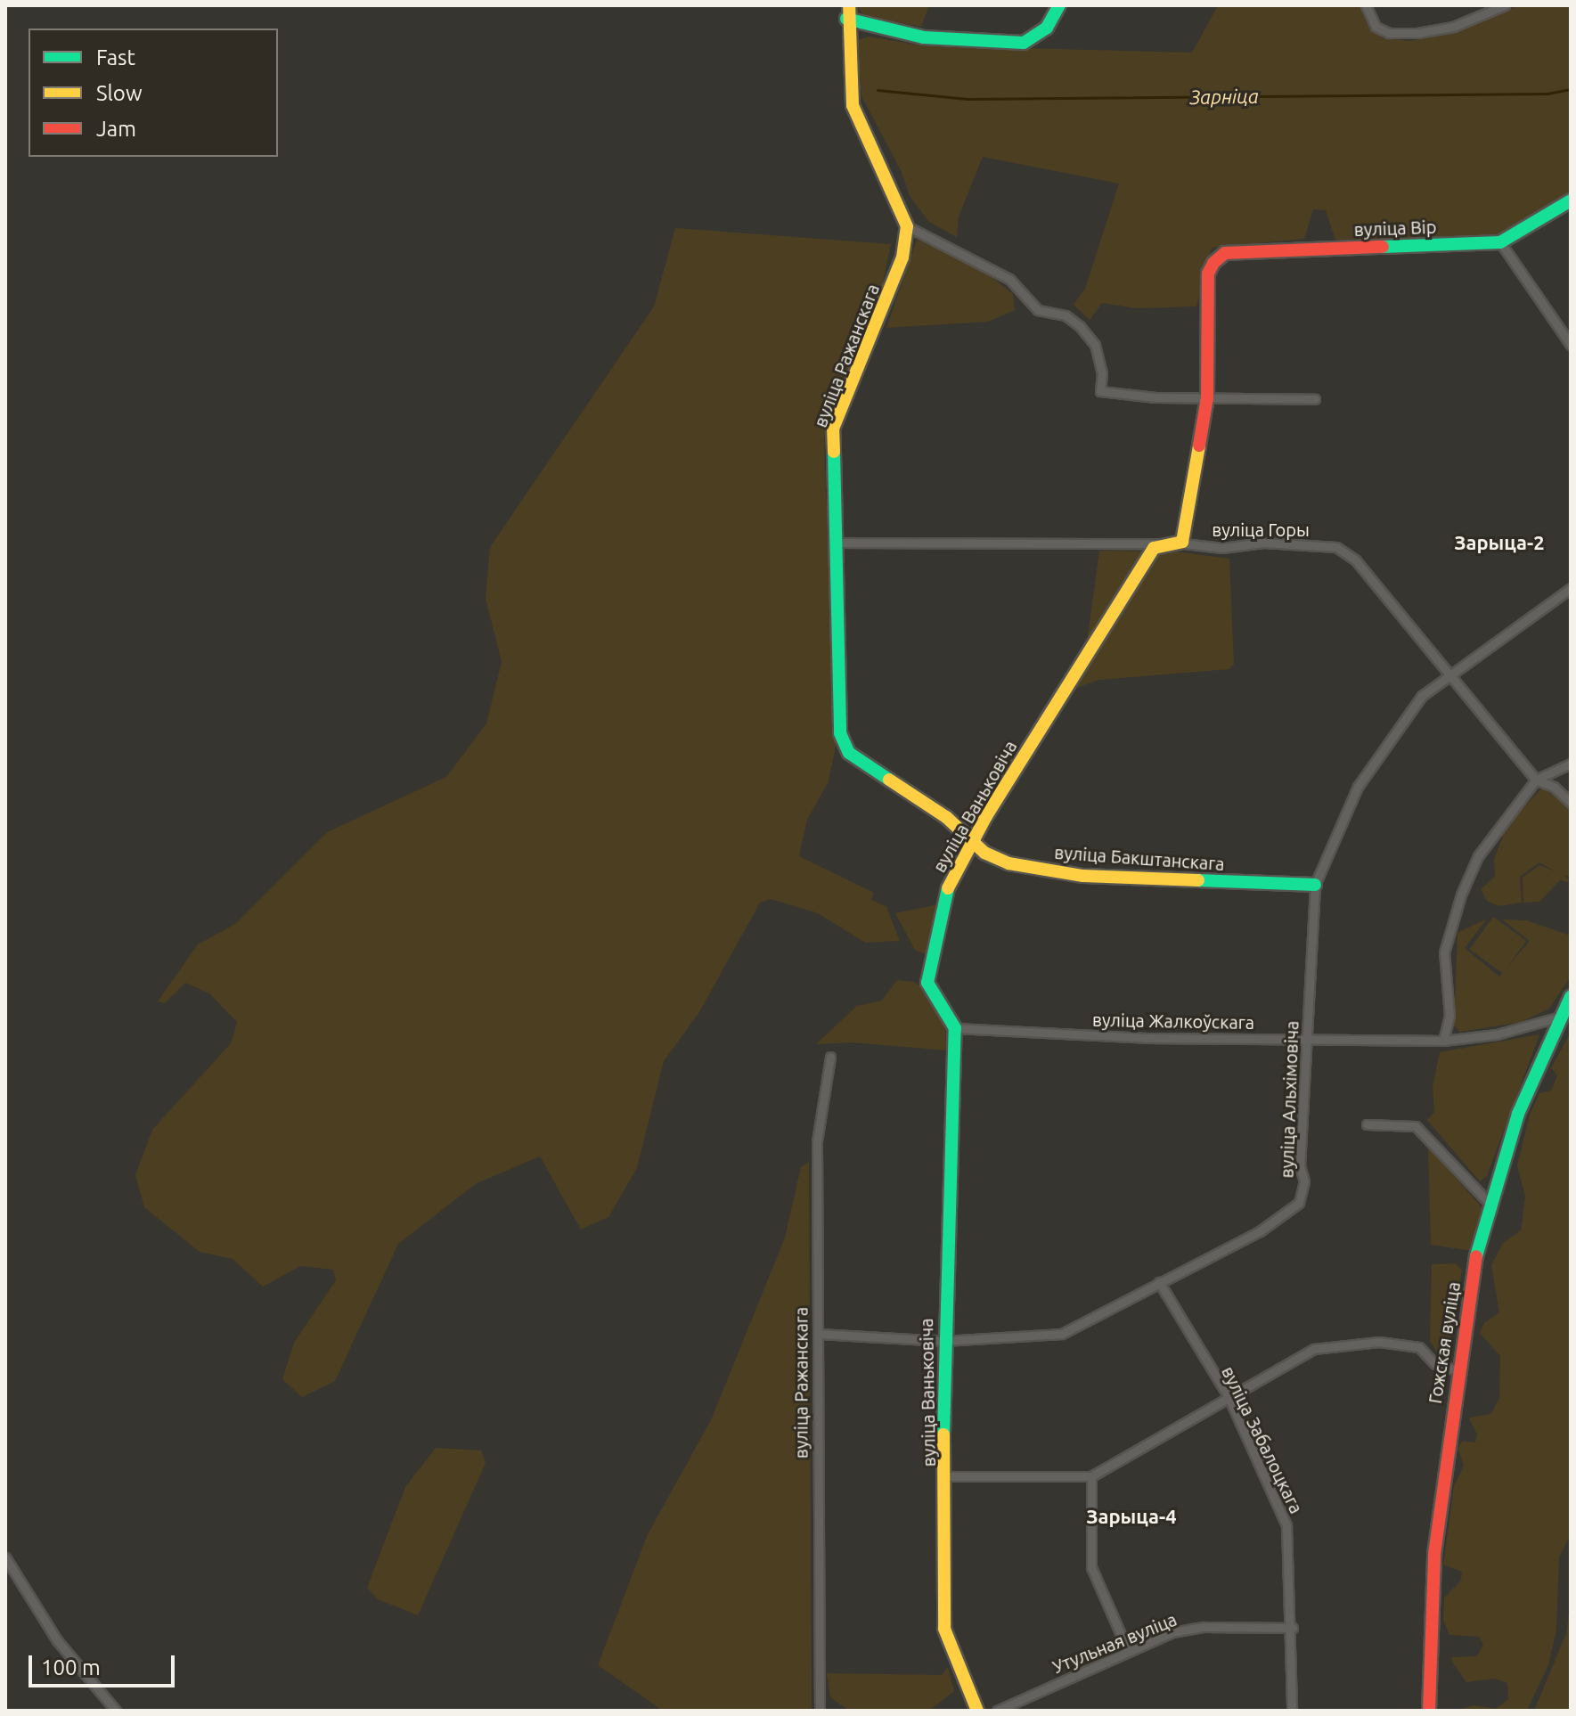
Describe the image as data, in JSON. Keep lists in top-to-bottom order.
{
  "streets": {
    "street": [
      "вуліца Вір",
      "вуліца Ражанскага",
      "вуліца Горы",
      "вуліца Ваньковіча",
      "вуліца Бакштанскага",
      "вуліца Жалкоўскага",
      "вуліца Альхімовіча",
      "Гожская вуліца",
      "вуліца Забалоцкага",
      "Утульная вуліца"
    ]
  },
  "crossings": [
    ["вуліца Ражанскага", "вуліца Горы"],
    ["вуліца Ражанскага", "вуліца Бакштанскага"],
    ["вуліца Ражанскага", "вуліца Альхімовіча"],
    ["вуліца Горы", "вуліца Ваньковіча"],
    ["вуліца Горы", "вуліца Альхімовіча"],
    ["вуліца Ваньковіча", "вуліца Бакштанскага"],
    ["вуліца Ваньковіча", "вуліца Жалкоўскага"],
    ["вуліца Ваньковіча", "вуліца Альхімовіча"],
    ["вуліца Бакштанскага", "вуліца Альхімовіча"],
    ["вуліца Жалкоўскага", "вуліца Альхімовіча"],
    ["вуліца Жалкоўскага", "Гожская вуліца"],
    ["вуліца Альхімовіча", "вуліца Забалоцкага"],
    ["вуліца Забалоцкага", "Утульная вуліца"]
  ],
  "districts": ["Зарыца-2", "Зарыца-4"],
  "water": ["Зарніца"],
  "legend": ["Fast", "Slow", "Jam"],
  "scale_bar": "100 m"
}
